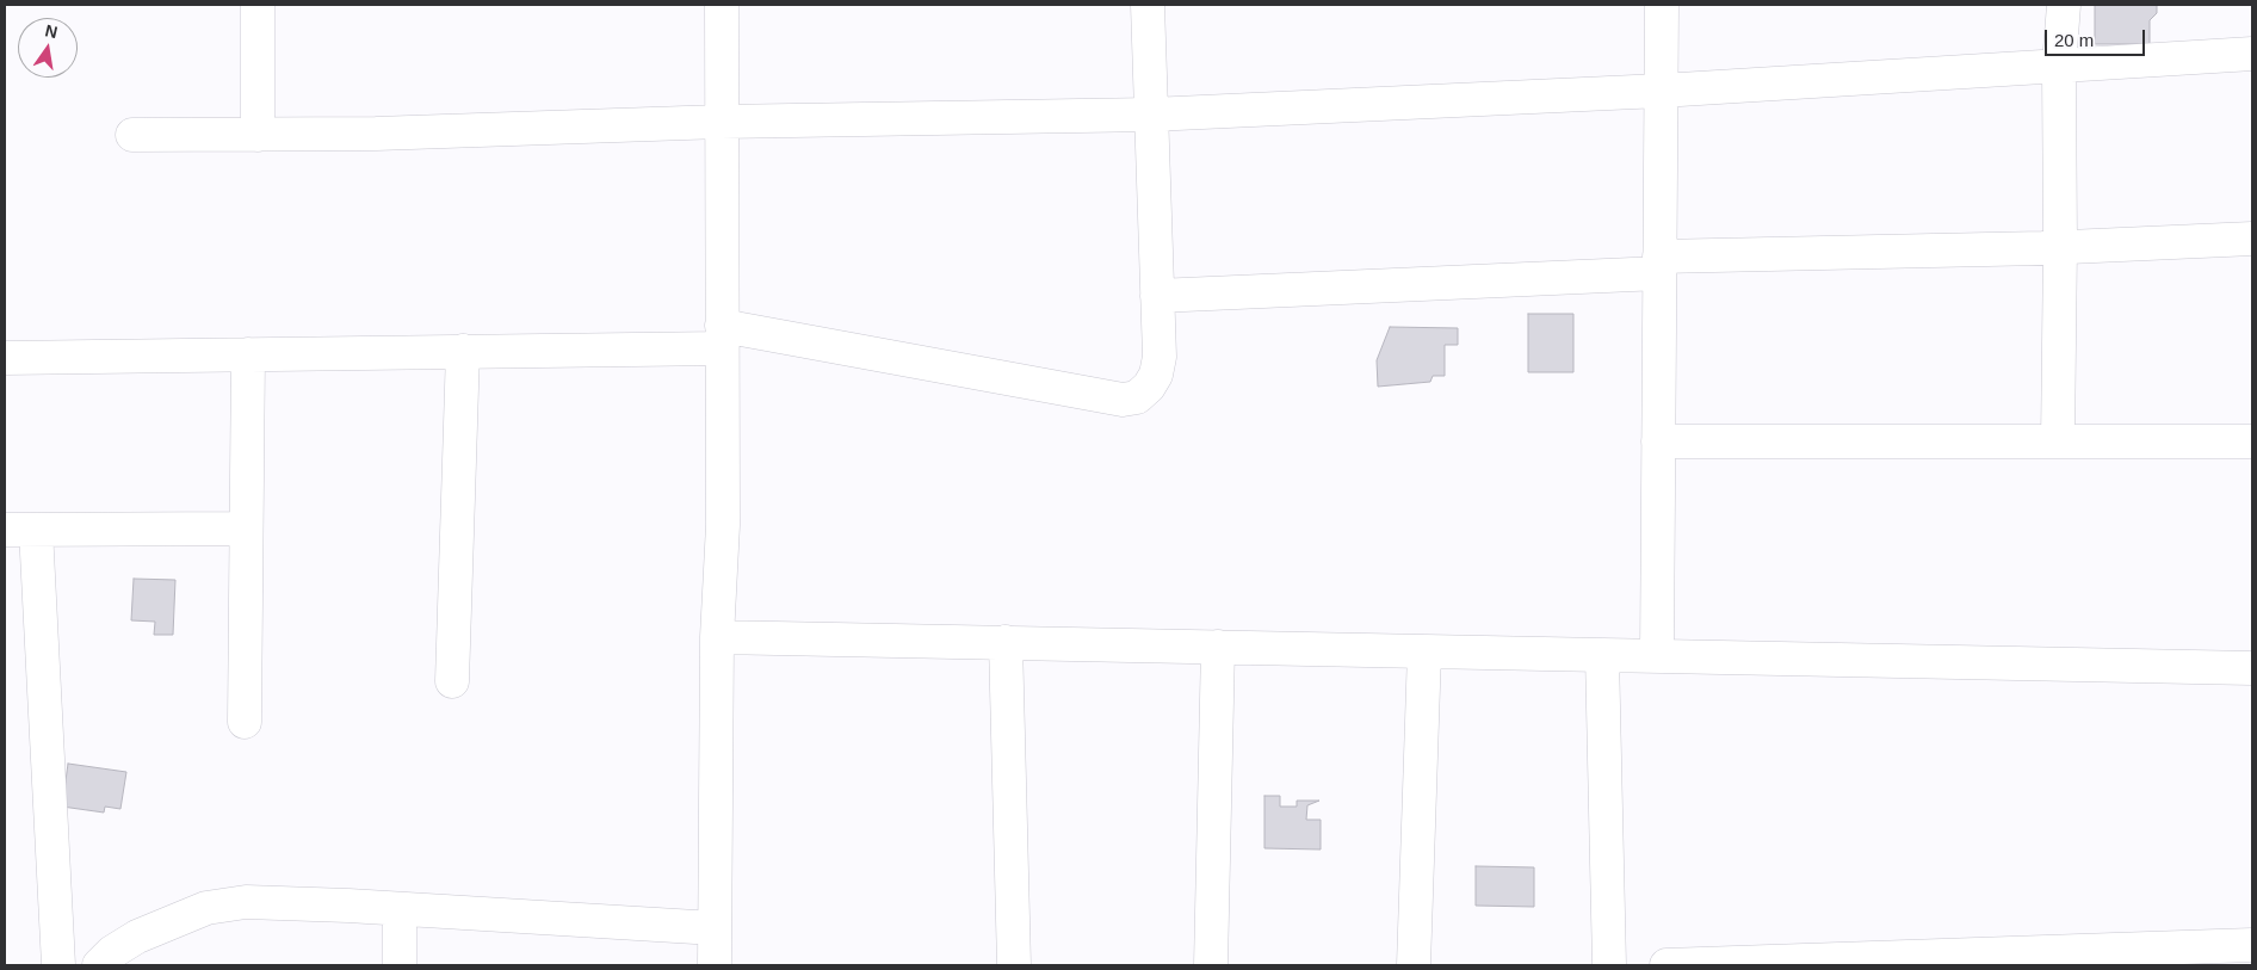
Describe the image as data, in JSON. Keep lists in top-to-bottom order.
{
  "scale_bar": "20 m",
  "north": "top"
}
